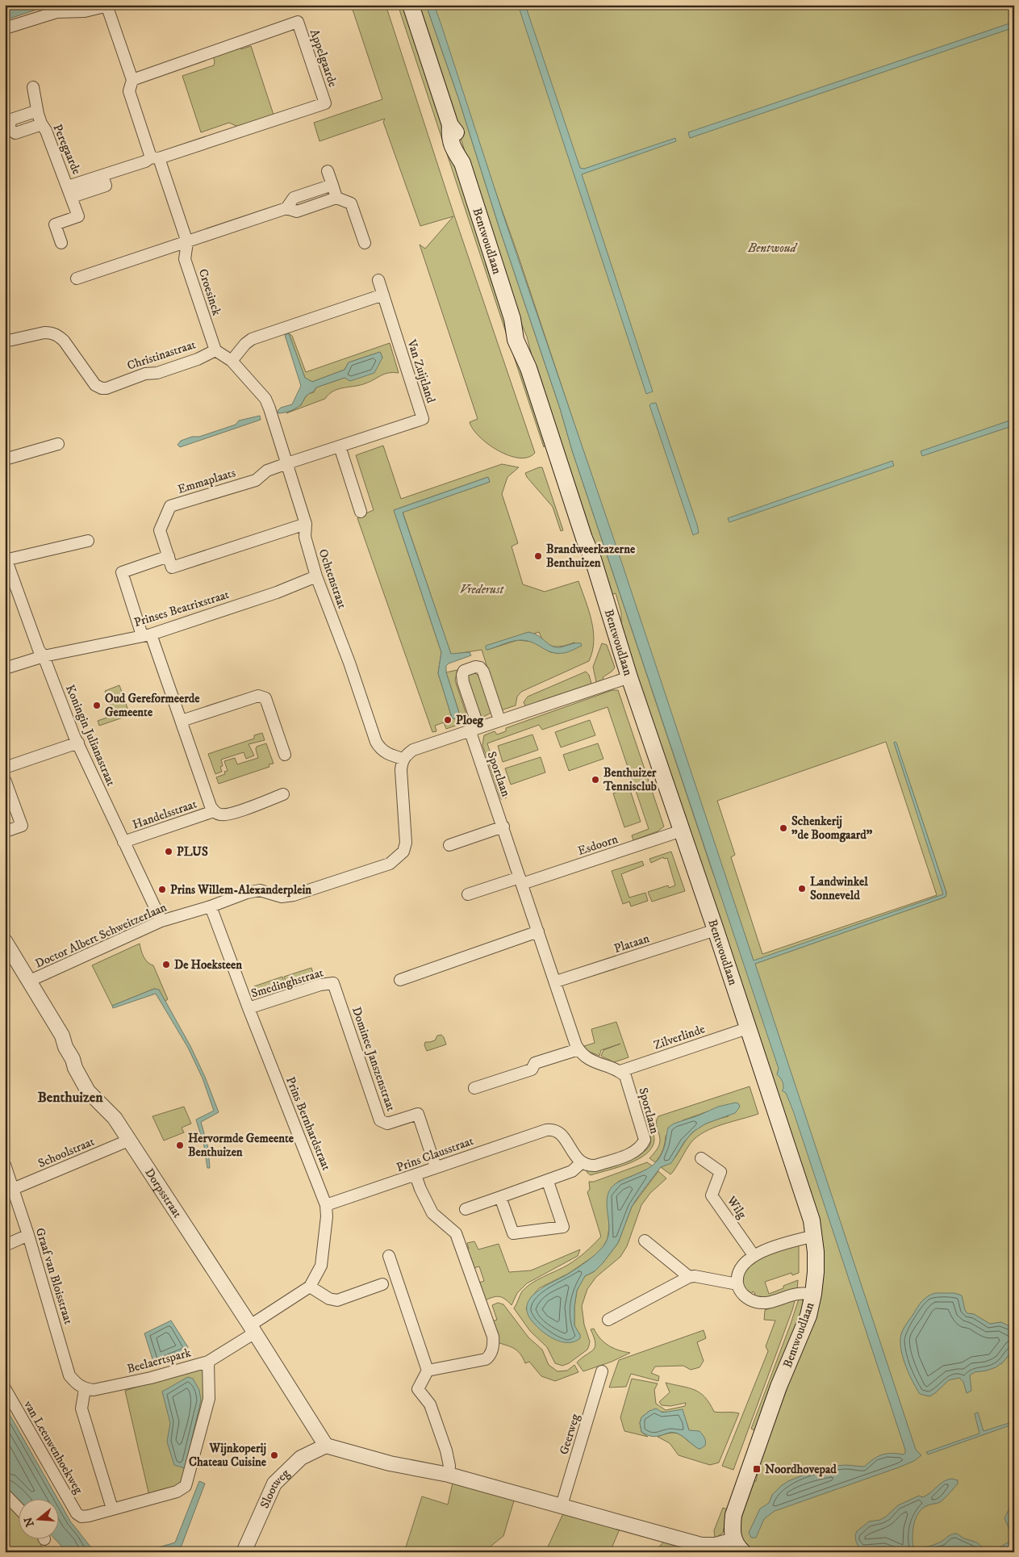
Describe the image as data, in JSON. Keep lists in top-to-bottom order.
{
  "streets": {
    "main road": ["Bentwoudlaan"],
    "street": [
      "Appelgaarde",
      "Peregaarde",
      "Croesinck",
      "Christinastraat",
      "Van Zuijtland",
      "Emmaplaats",
      "Ochtenstraat",
      "Prinses Beatrixstraat",
      "Koningin Julianastraat",
      "Sportlaan",
      "Handelsstraat",
      "Esdoorn",
      "Doctor Albert Schweitzerlaan",
      "Plataan",
      "Smedinghstraat",
      "Zilverlinde",
      "Dominee Janszenstraat",
      "Prins Bernhardstraat",
      "Schoolstraat",
      "Prins Clausstraat",
      "Dorpsstraat",
      "Wilg",
      "Graaf van Bloisstraat",
      "Beelaertspark",
      "Geerweg",
      "van Leeuwenhoekweg",
      "Slootweg"
    ]
  },
  "crossings": [
    ["Appelgaarde", "Croesinck"],
    ["Bentwoudlaan", "Esdoorn"],
    ["Bentwoudlaan", "Plataan"],
    ["Bentwoudlaan", "Zilverlinde"],
    ["Croesinck", "Christinastraat"],
    ["Christinastraat", "Van Zuijtland"],
    ["Christinastraat", "Emmaplaats"],
    ["Christinastraat", "Ochtenstraat"],
    ["Van Zuijtland", "Emmaplaats"],
    ["Van Zuijtland", "Ochtenstraat"],
    ["Emmaplaats", "Ochtenstraat"],
    ["Ochtenstraat", "Prinses Beatrixstraat"],
    ["Ochtenstraat", "Doctor Albert Schweitzerlaan"],
    ["Prinses Beatrixstraat", "Koningin Julianastraat"],
    ["Koningin Julianastraat", "Handelsstraat"],
    ["Koningin Julianastraat", "Doctor Albert Schweitzerlaan"],
    ["Sportlaan", "Esdoorn"],
    ["Sportlaan", "Plataan"],
    ["Sportlaan", "Zilverlinde"],
    ["Sportlaan", "Prins Clausstraat"],
    ["Doctor Albert Schweitzerlaan", "Prins Bernhardstraat"],
    ["Doctor Albert Schweitzerlaan", "Dorpsstraat"],
    ["Smedinghstraat", "Dominee Janszenstraat"],
    ["Smedinghstraat", "Prins Bernhardstraat"],
    ["Dominee Janszenstraat", "Prins Clausstraat"],
    ["Prins Bernhardstraat", "Prins Clausstraat"],
    ["Prins Bernhardstraat", "Dorpsstraat"],
    ["Prins Bernhardstraat", "Beelaertspark"],
    ["Schoolstraat", "Dorpsstraat"],
    ["Schoolstraat", "Graaf van Bloisstraat"],
    ["Dorpsstraat", "Slootweg"],
    ["Graaf van Bloisstraat", "Beelaertspark"],
    ["Beelaertspark", "van Leeuwenhoekweg"]
  ],
  "districts": ["Benthuizen"],
  "parks": ["Bentwoud", "Vrederust"],
  "places": {
    "other": [
      "Brandweerkazerne Benthuizen",
      "Oud Gereformeerde Gemeente",
      "Ploeg",
      "Benthuizer Tennisclub",
      "Schenkerij \"de Boomgaard\"",
      "PLUS",
      "Landwinkel Sonneveld",
      "Prins Willem-Alexanderplein",
      "De Hoeksteen",
      "Hervormde Gemeente Benthuizen",
      "Wijnkoperij Chateau Cuisine"
    ],
    "transit": ["Noordhovepad"]
  },
  "north": "left"
}
